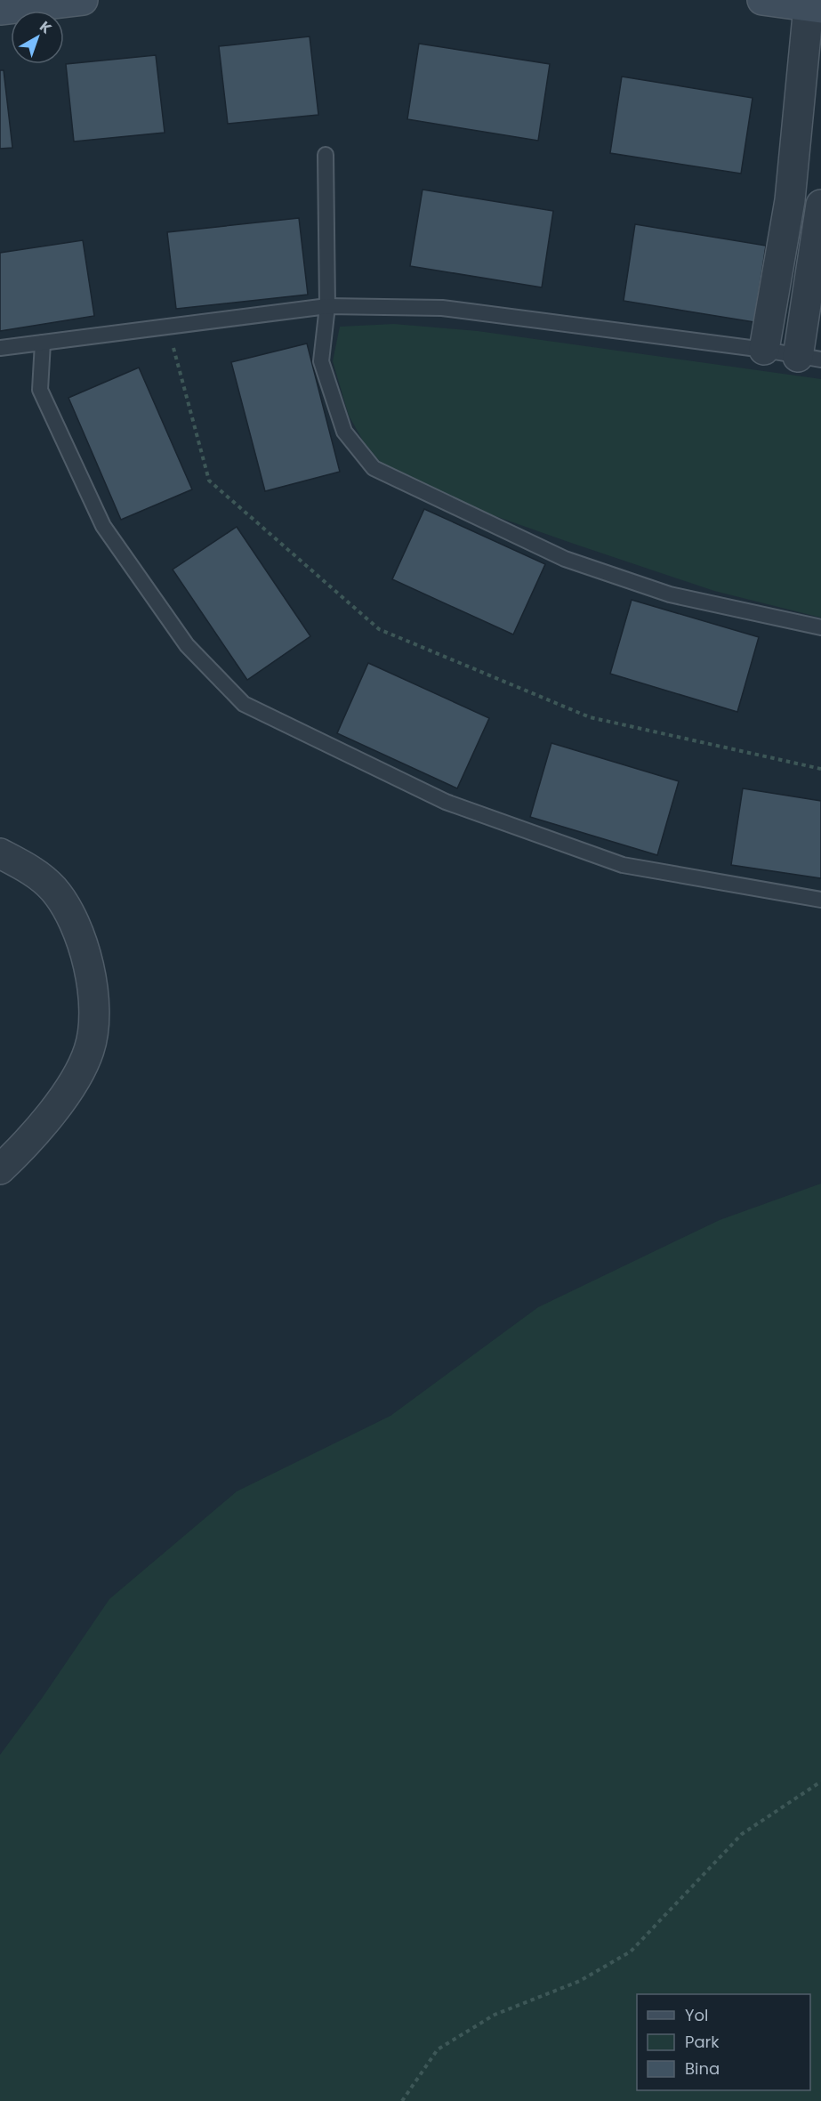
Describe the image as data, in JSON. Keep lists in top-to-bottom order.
{
  "legend": ["Yol", "Park", "Bina"],
  "north": "top right"
}
